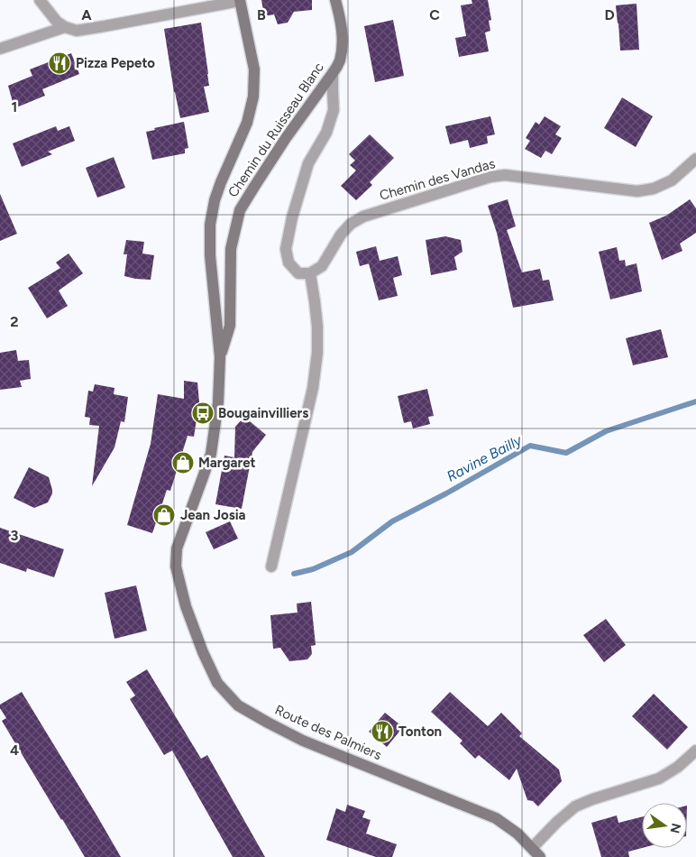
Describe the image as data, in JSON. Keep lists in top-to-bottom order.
{
  "streets": {
    "main road": ["Chemin du Ruisseau Blanc", "Route des Palmiers"],
    "street": ["Chemin des Vandas"]
  },
  "crossings": [
    ["Chemin du Ruisseau Blanc", "Route des Palmiers"]
  ],
  "water": ["Ravine Bailly"],
  "places": {
    "restaurant": ["Pizza Pepeto", "Tonton"],
    "bus stop": ["Bougainvilliers"],
    "shop": ["Margaret", "Jean Josia"]
  },
  "north": "right",
  "grid": {
    "columns": [
      "A",
      "B",
      "C",
      "D"
    ],
    "rows": [
      "1",
      "2",
      "3",
      "4"
    ]
  }
}
